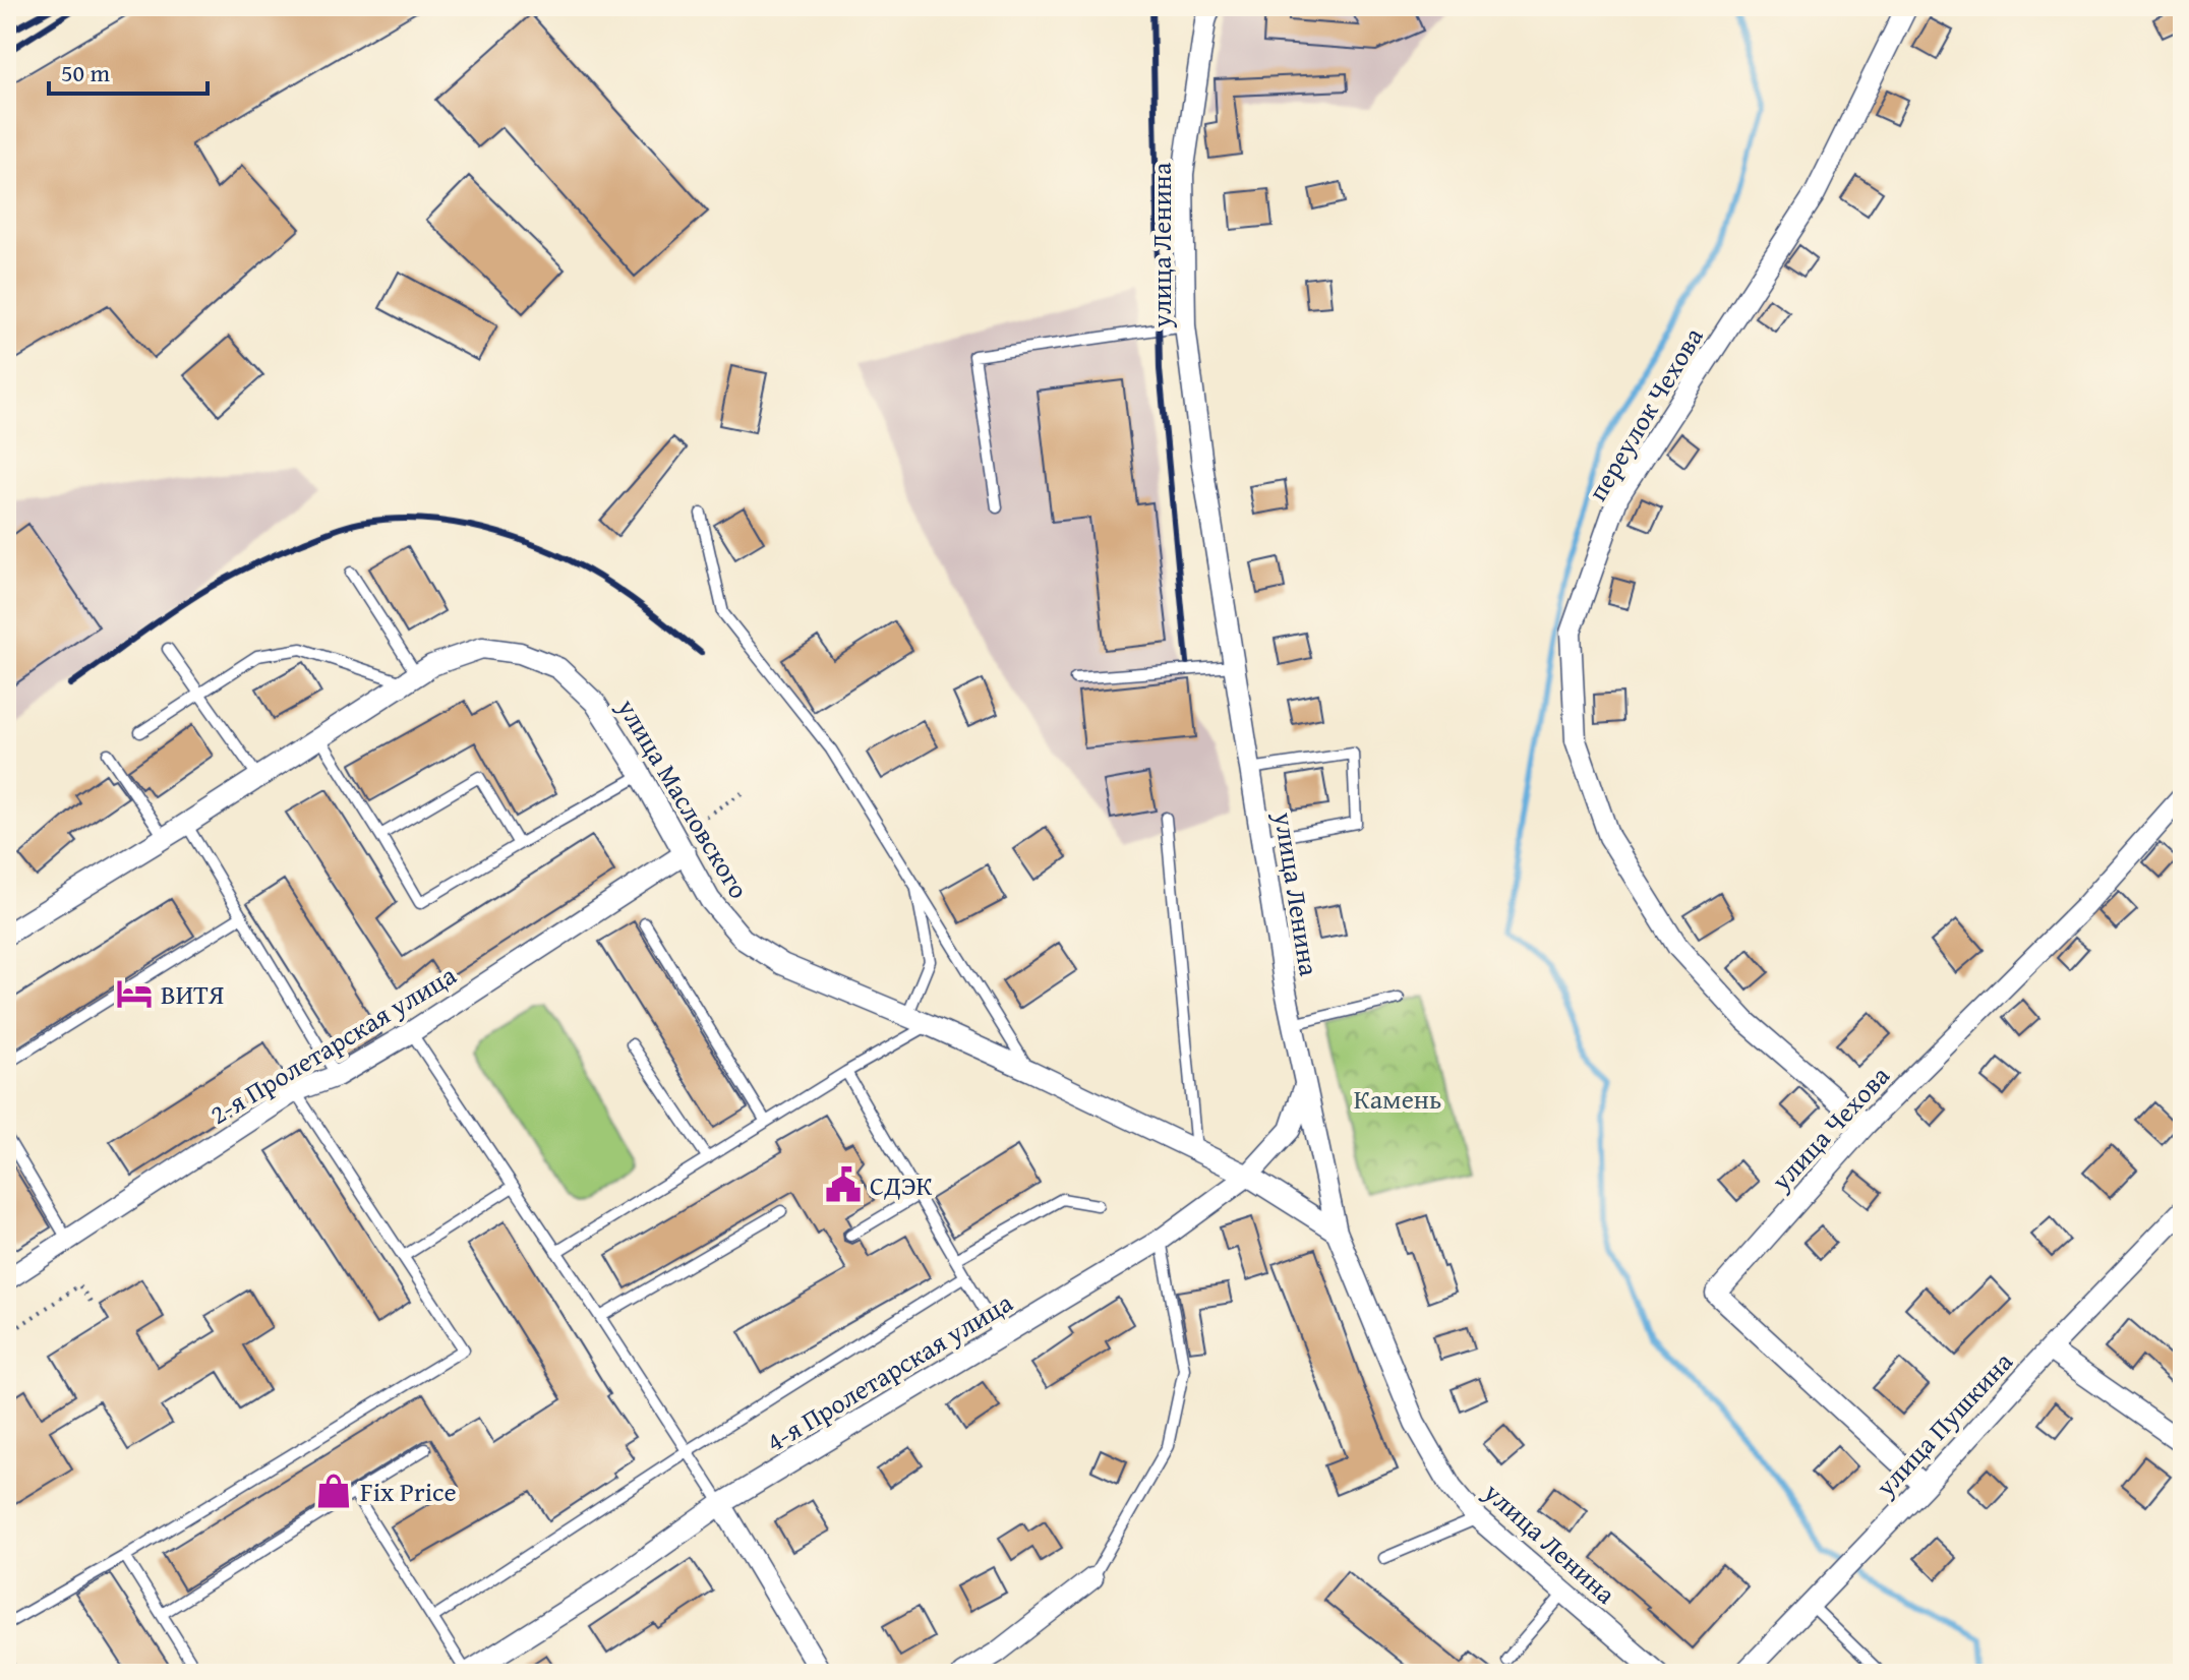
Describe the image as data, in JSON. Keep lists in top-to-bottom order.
{
  "streets": {
    "street": [
      "улица Ленина",
      "переулок Чехова",
      "улица Масловского",
      "2-я Пролетарская улица",
      "улица Чехова",
      "4-я Пролетарская улица",
      "улица Пушкина"
    ]
  },
  "crossings": [
    ["улица Ленина", "улица Масловского"],
    ["улица Ленина", "4-я Пролетарская улица"],
    ["переулок Чехова", "улица Чехова"],
    ["улица Масловского", "2-я Пролетарская улица"],
    ["улица Масловского", "4-я Пролетарская улица"],
    ["улица Чехова", "улица Пушкина"]
  ],
  "parks": ["Камень"],
  "places": {
    "hotel": ["ВИТЯ"],
    "public building": ["СДЭК"],
    "shop": ["Fix Price"]
  },
  "scale_bar": "50 m"
}
